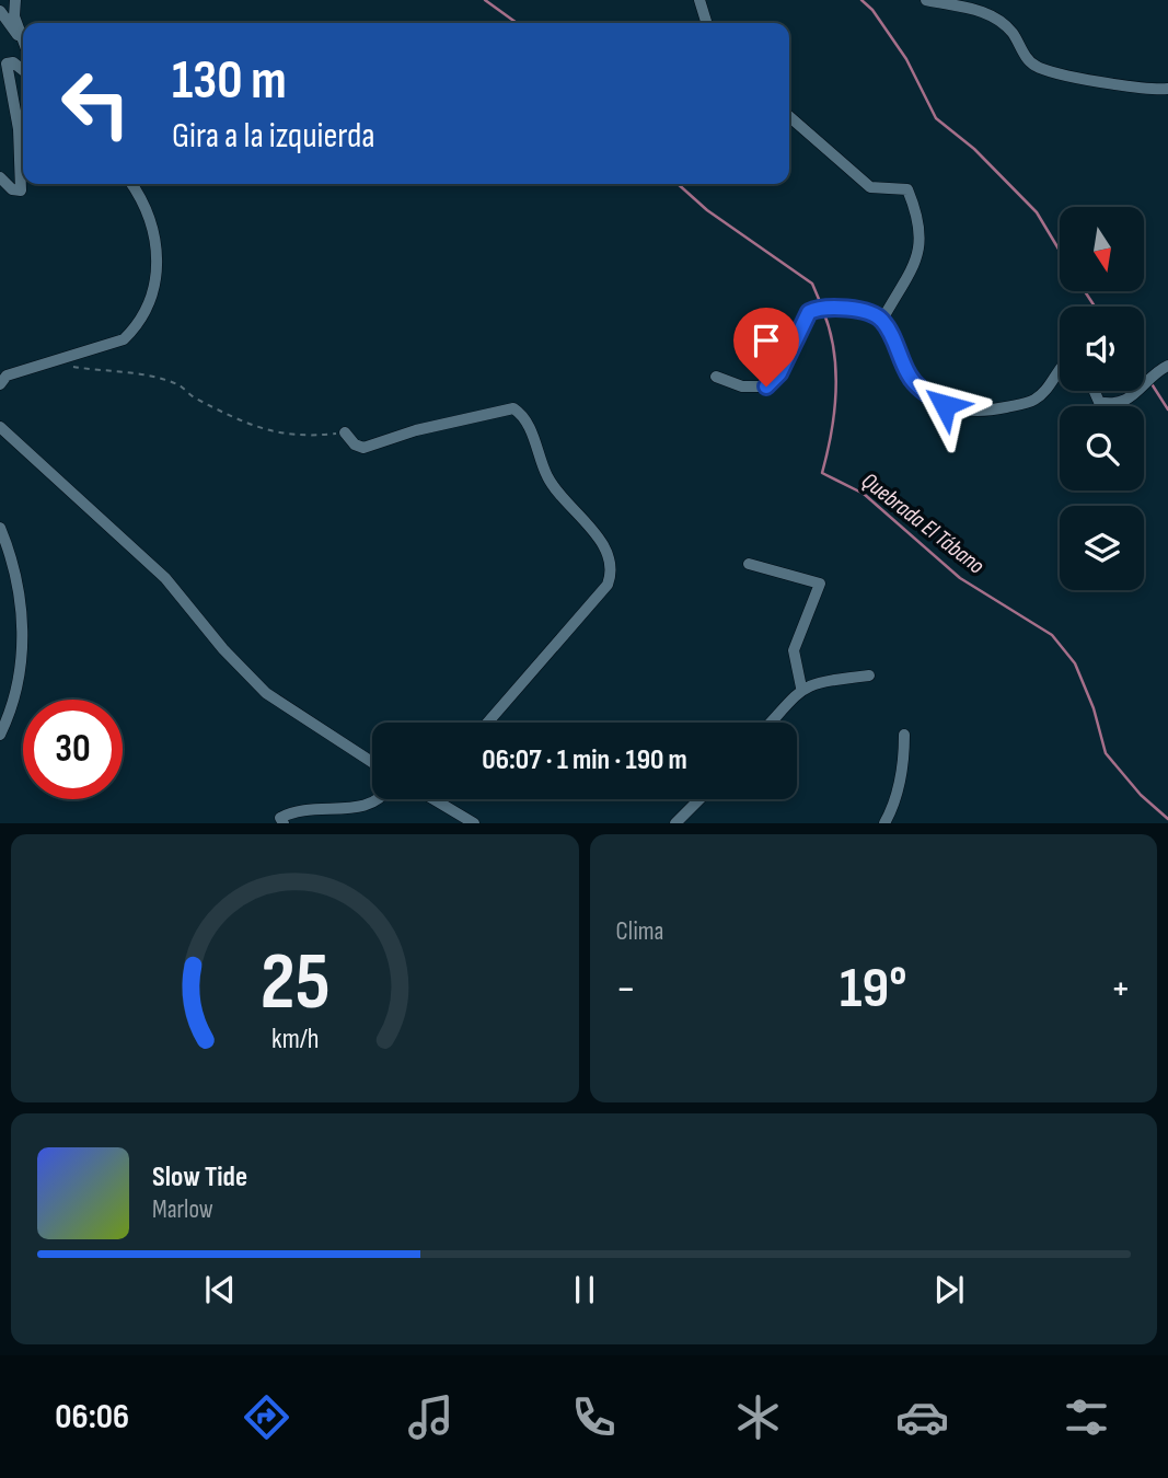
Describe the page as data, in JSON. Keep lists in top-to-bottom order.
{
  "water": ["Quebrada El Tábano"],
  "north": "bottom",
  "page": {
    "turn": ["130 m", "Gira a la izquierda"],
    "limit": "30",
    "trip": "06:07 · 1 min · 190 m",
    "tile": "Clima",
    "heat": ["−", "19°", "+"],
    "song": ["Slow Tide", "Marlow"],
    "tabs": "06:06",
    "gauge": ["25", "km/h"]
  }
}
